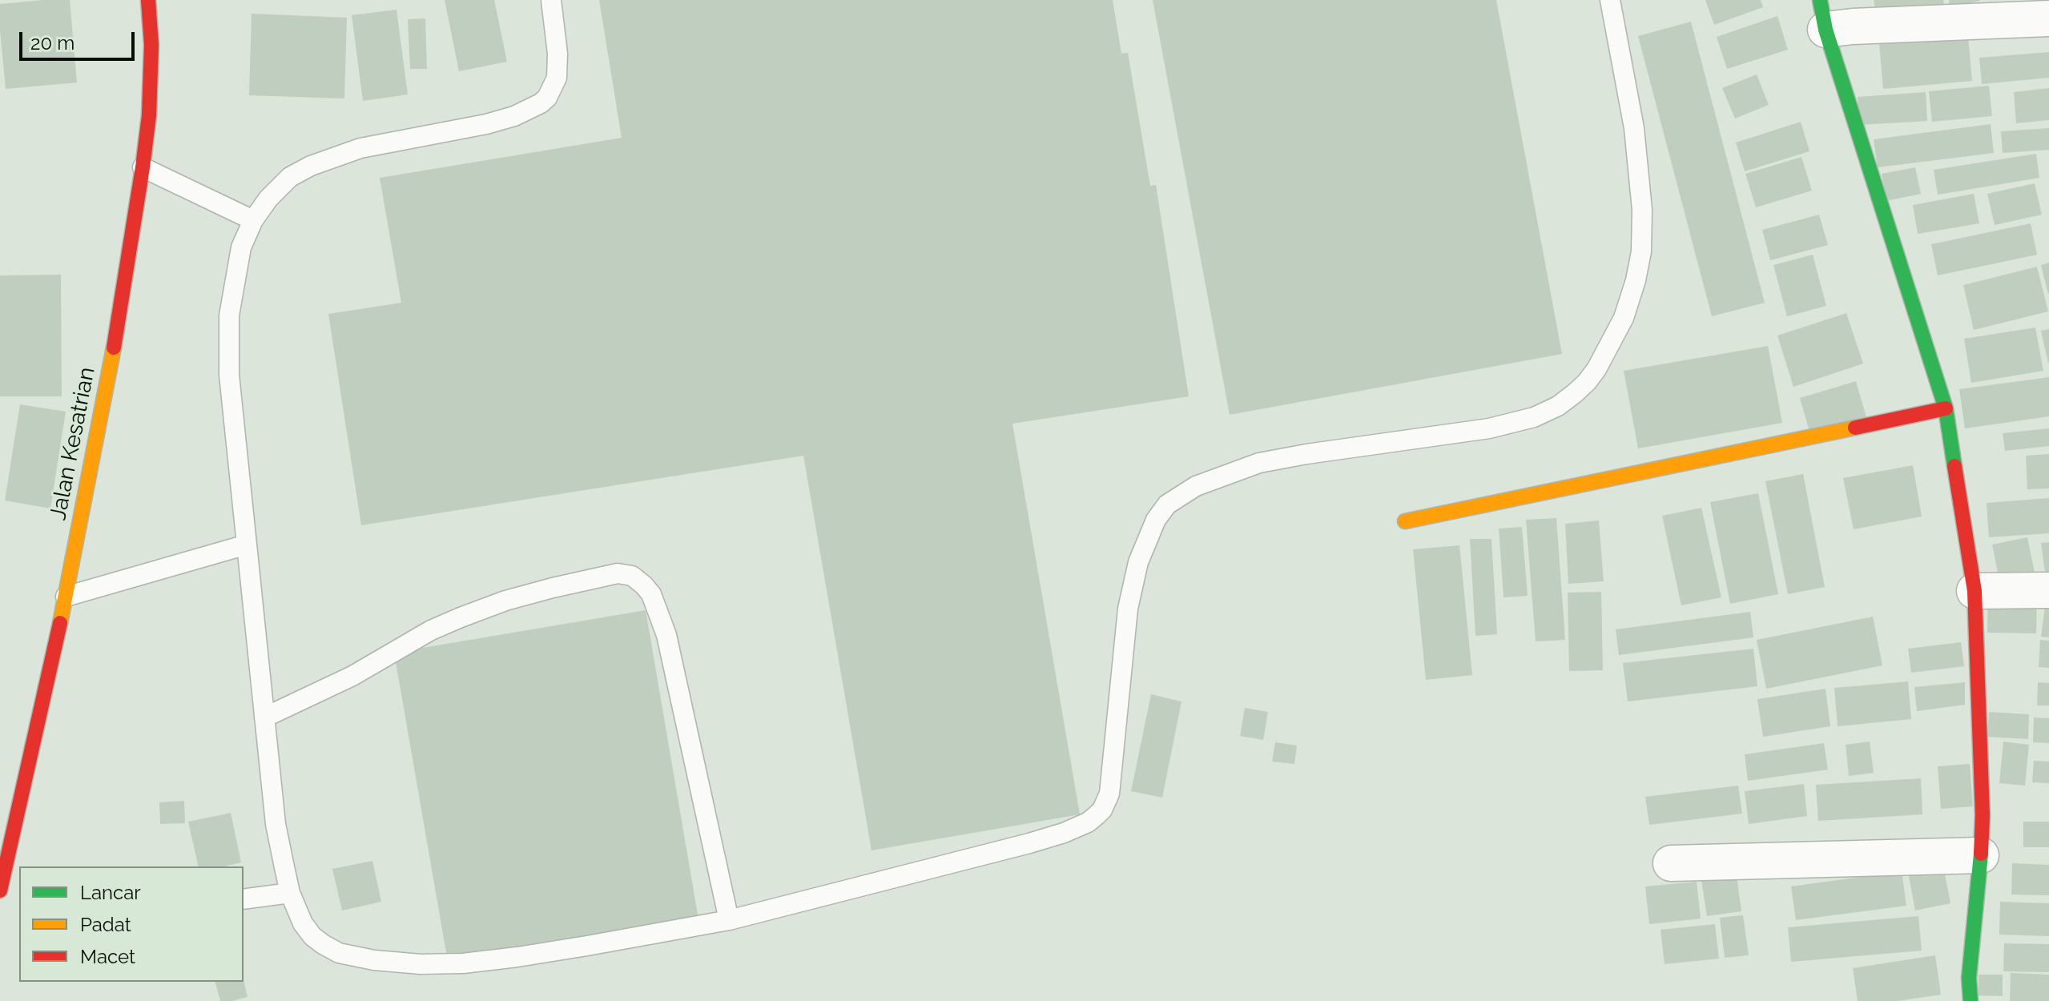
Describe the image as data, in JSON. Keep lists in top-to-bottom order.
{
  "streets": {
    "street": ["Jalan Kesatrian"]
  },
  "legend": ["Lancar", "Padat", "Macet"],
  "scale_bar": "20 m"
}
